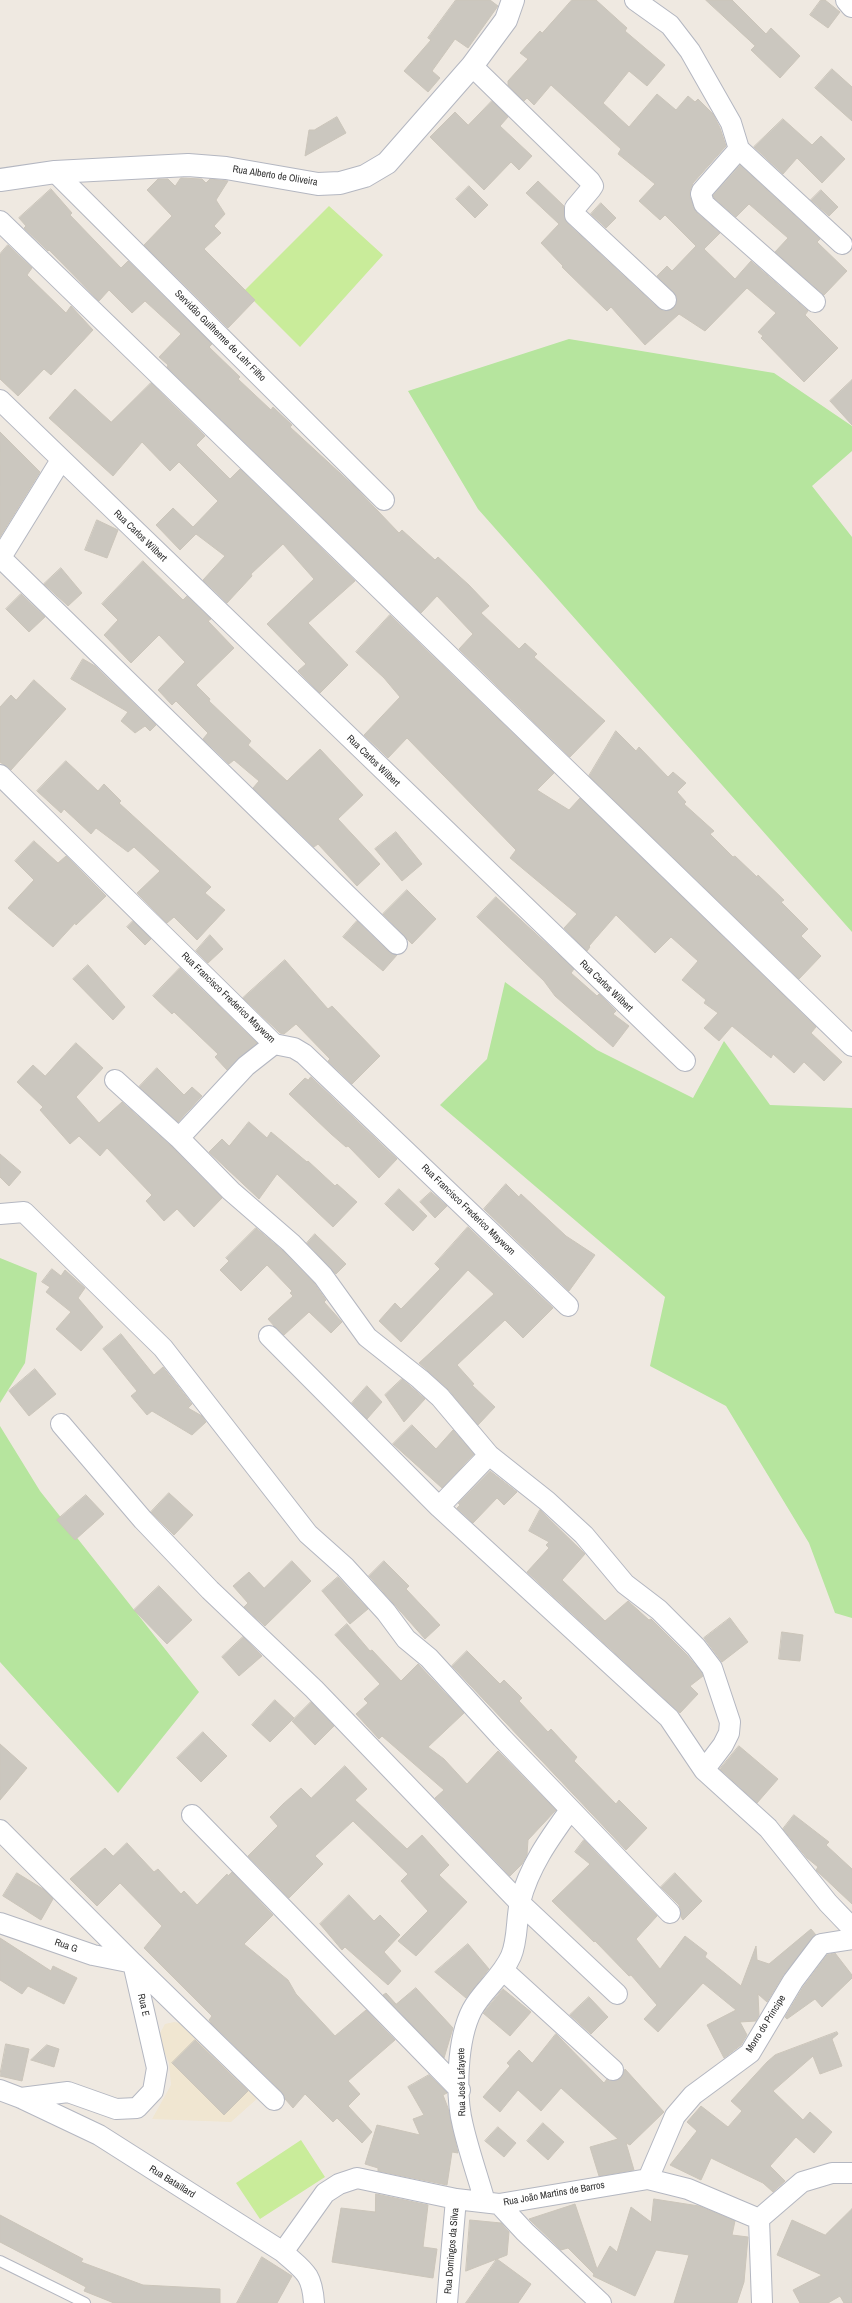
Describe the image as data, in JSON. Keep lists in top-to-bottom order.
{
  "streets": {
    "street": [
      "Rua Alberto de Oliveira",
      "Servidão Guilherme de Lahr Filho",
      "Rua Carlos Wilbert",
      "Rua Francisco Frederico Maywom",
      "Rua G",
      "Rua E",
      "Morro do Principe",
      "Rua José Lafayete",
      "Rua Bataillard",
      "Rua João Martins de Barros",
      "Rua Domingos da Silva"
    ]
  },
  "crossings": [
    ["Rua Alberto de Oliveira", "Servidão Guilherme de Lahr Filho"],
    ["Rua G", "Rua E"],
    ["Rua E", "Rua Bataillard"],
    ["Morro do Principe", "Rua João Martins de Barros"],
    ["Rua José Lafayete", "Rua João Martins de Barros"],
    ["Rua Bataillard", "Rua João Martins de Barros"],
    ["Rua João Martins de Barros", "Rua Domingos da Silva"]
  ]
}
